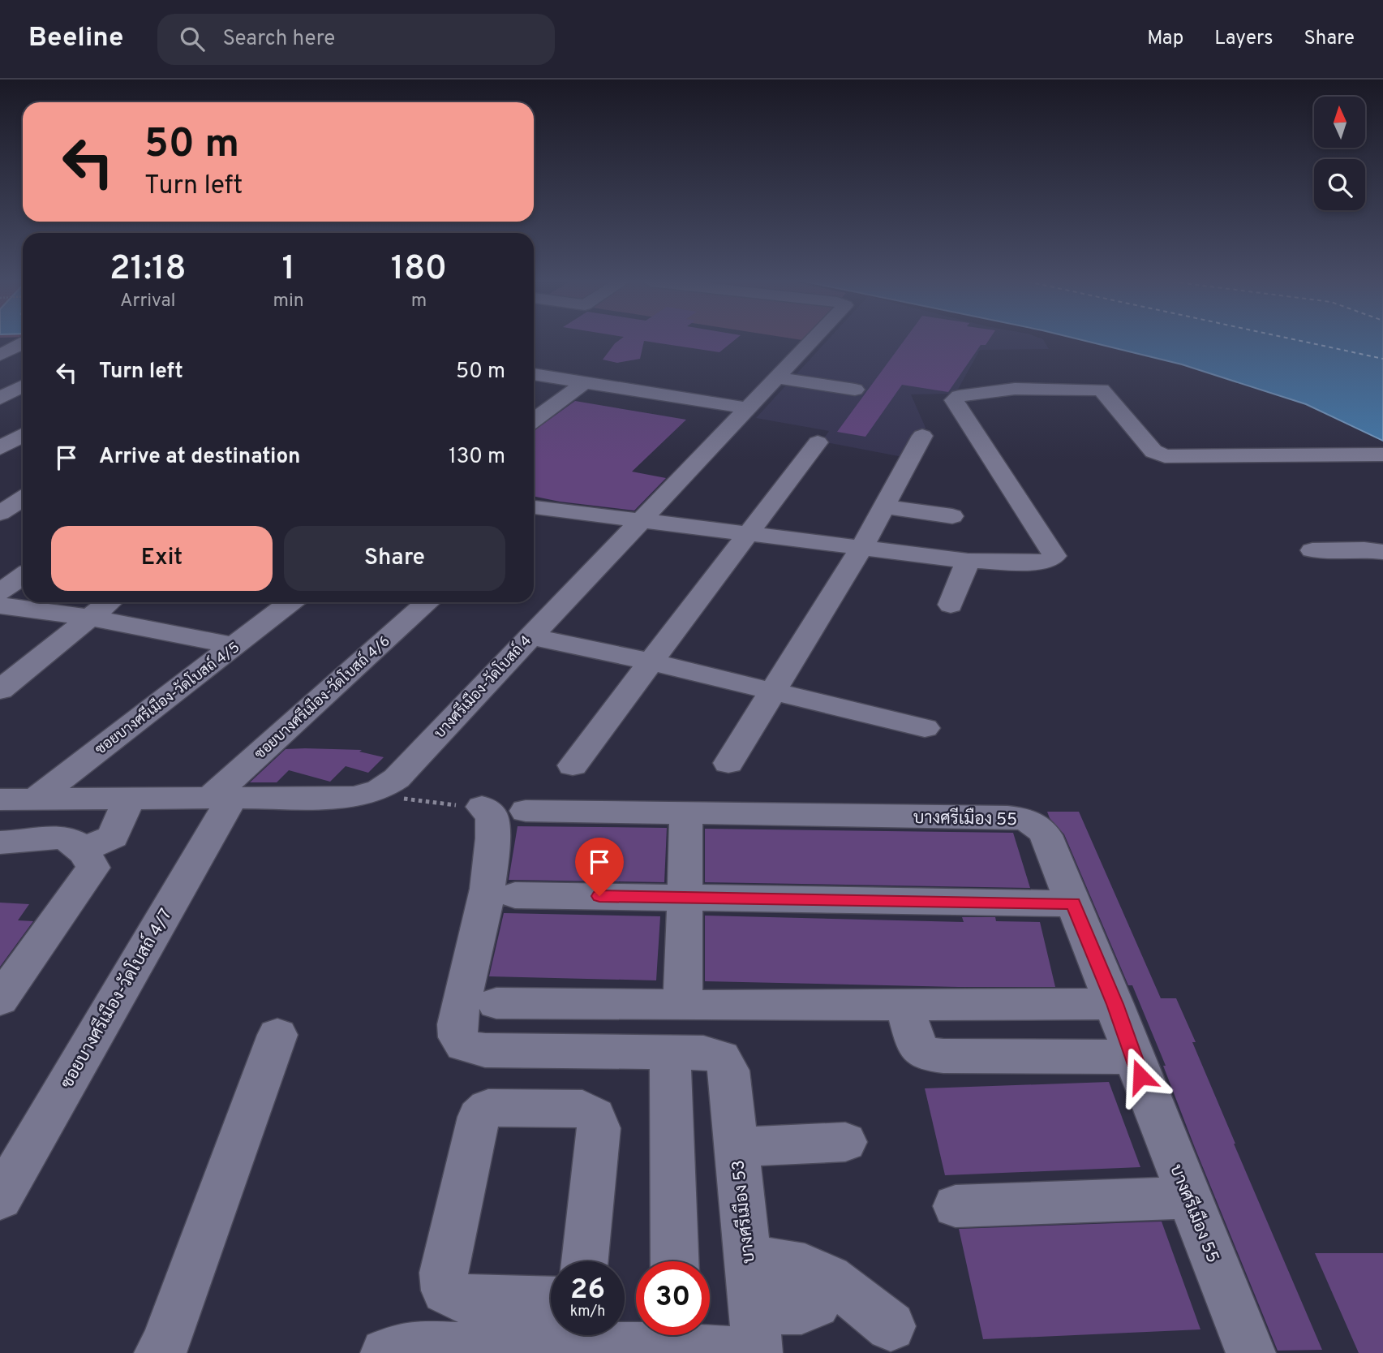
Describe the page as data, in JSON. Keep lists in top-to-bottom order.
{
  "streets": {
    "street": [
      "บางศรีเมือง-วัดโบสถ์ 4",
      "ซอยบางศรีเมือง-วัดโบสถ์ 4/6",
      "ซอยบางศรีเมือง-วัดโบสถ์ 4/5",
      "บางศรีเมือง 55",
      "ซอยบางศรีเมือง-วัดโบสถ์ 4/7",
      "บางศรีเมือง 53"
    ]
  },
  "crossings": [
    ["บางศรีเมือง-วัดโบสถ์ 4", "ซอยบางศรีเมือง-วัดโบสถ์ 4/6"],
    ["บางศรีเมือง-วัดโบสถ์ 4", "ซอยบางศรีเมือง-วัดโบสถ์ 4/5"],
    ["บางศรีเมือง-วัดโบสถ์ 4", "ซอยบางศรีเมือง-วัดโบสถ์ 4/7"],
    ["ซอยบางศรีเมือง-วัดโบสถ์ 4/6", "ซอยบางศรีเมือง-วัดโบสถ์ 4/7"]
  ],
  "north": "top",
  "page": {
    "header": "Beeline",
    "search": "Search here",
    "nav": ["Map", "Layers", "Share"],
    "turn": ["50 m", "Turn left"],
    "eta": [
      "21:18",
      "Arrival",
      "1",
      "min",
      "180",
      "m"
    ],
    "list": [
      {
        "name": "Turn left",
        "value": "50 m"
      },
      {
        "name": "Arrive at destination",
        "value": "130 m"
      }
    ],
    "buttons": ["Exit", "Share"],
    "speed": "26 km/h",
    "limit": "30"
  }
}
